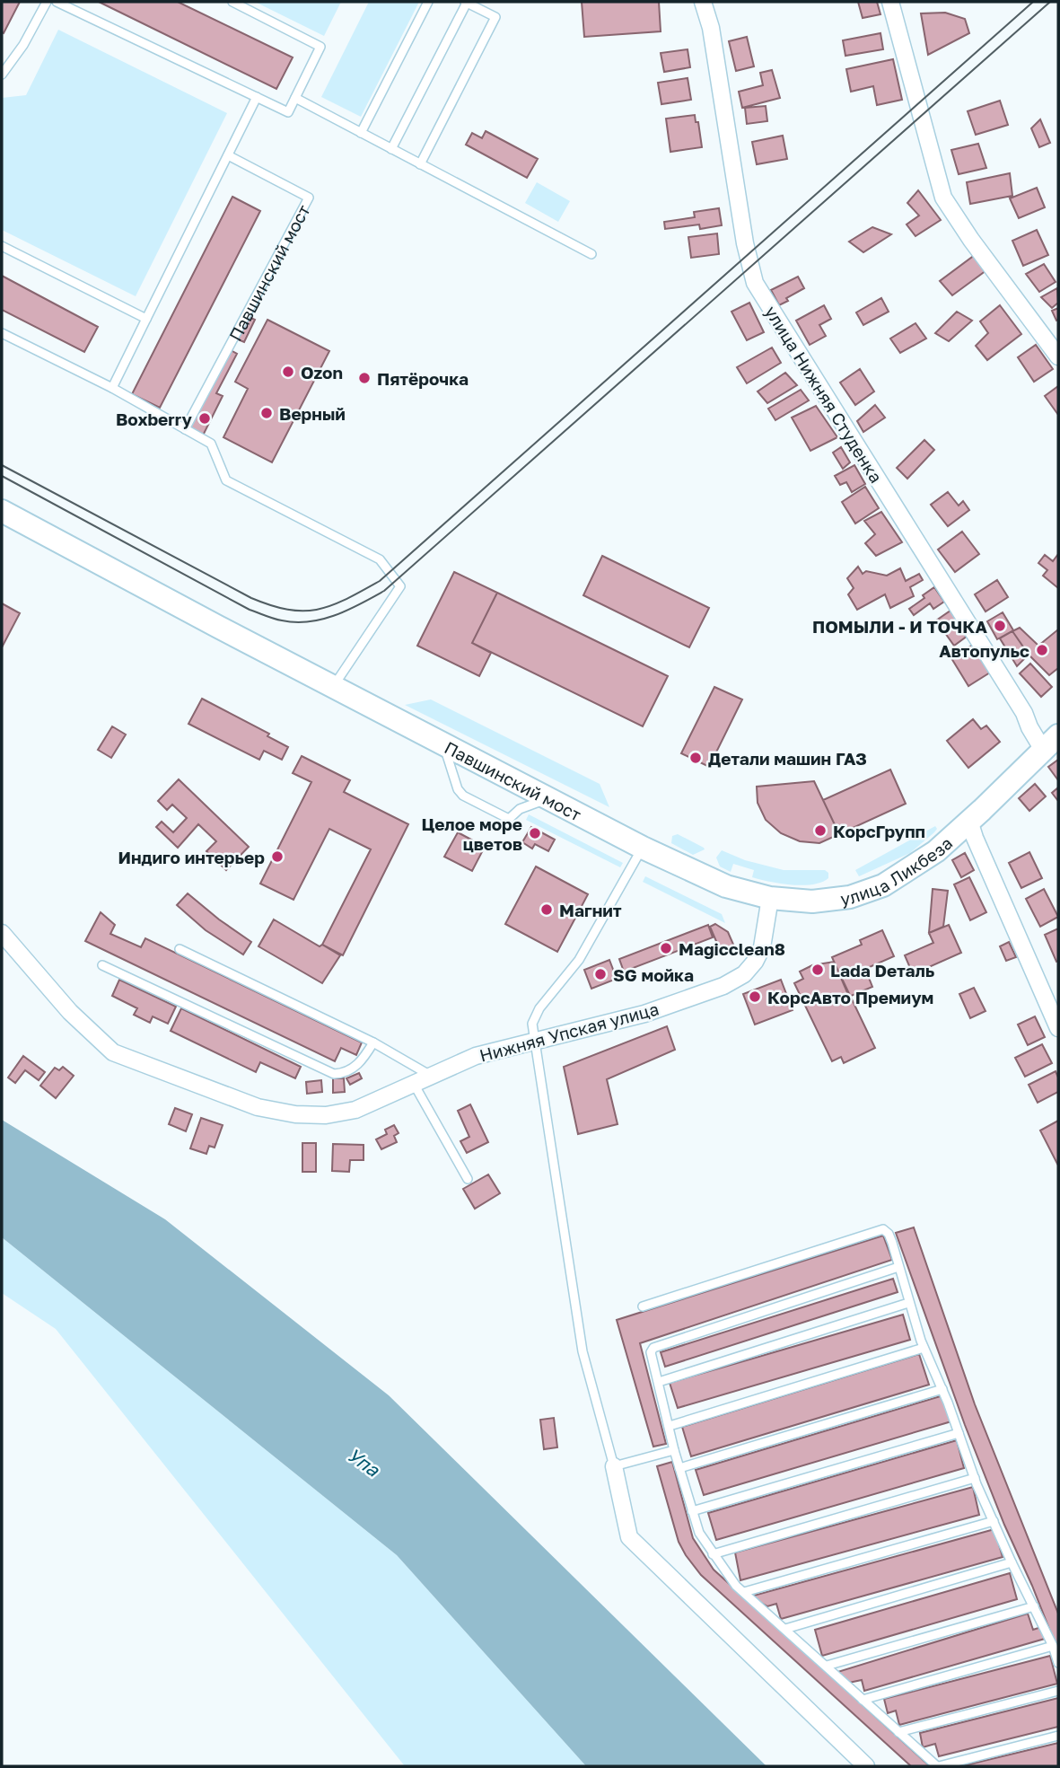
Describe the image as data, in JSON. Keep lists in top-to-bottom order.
{
  "streets": {
    "main road": ["Павшинский мост", "улица Ликбеза"],
    "street": ["улица Нижняя Cтуденкa", "Нижняя Упская улица"]
  },
  "crossings": [
    ["Павшинский мост", "улица Ликбеза"],
    ["улица Нижняя Cтуденкa", "улица Ликбеза"],
    ["улица Ликбеза", "Нижняя Упская улица"]
  ],
  "water": ["Упа"],
  "places": [
    "Ozon",
    "Пятёрочка",
    "Верный",
    "Boxberry",
    "ПОМЫЛИ - И ТОЧКА",
    "Автопульс",
    "Детали машин ГАЗ",
    "КорсГрупп",
    "Целое море цветов",
    "Индиго интерьер",
    "Магнит",
    "Magicclean8",
    "Lada Dеталь",
    "SG мойка",
    "КорсАвто Премиум"
  ]
}
